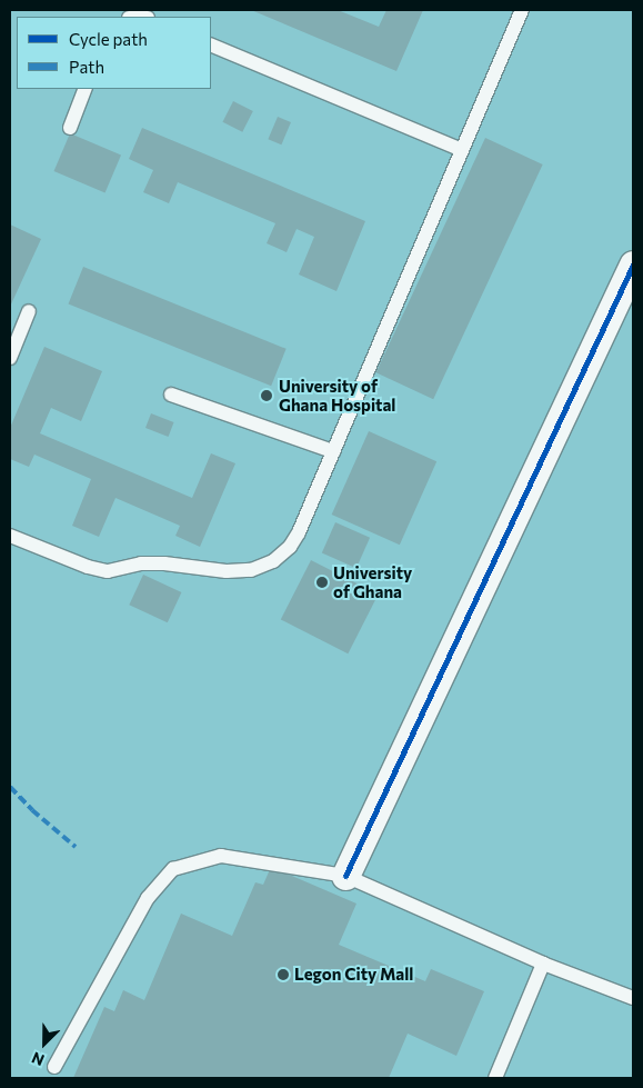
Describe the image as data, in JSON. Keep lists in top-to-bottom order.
{
  "places": ["University of Ghana Hospital", "University of Ghana", "Legon City Mall"],
  "legend": ["Cycle path", "Path"],
  "north": "bottom left"
}
